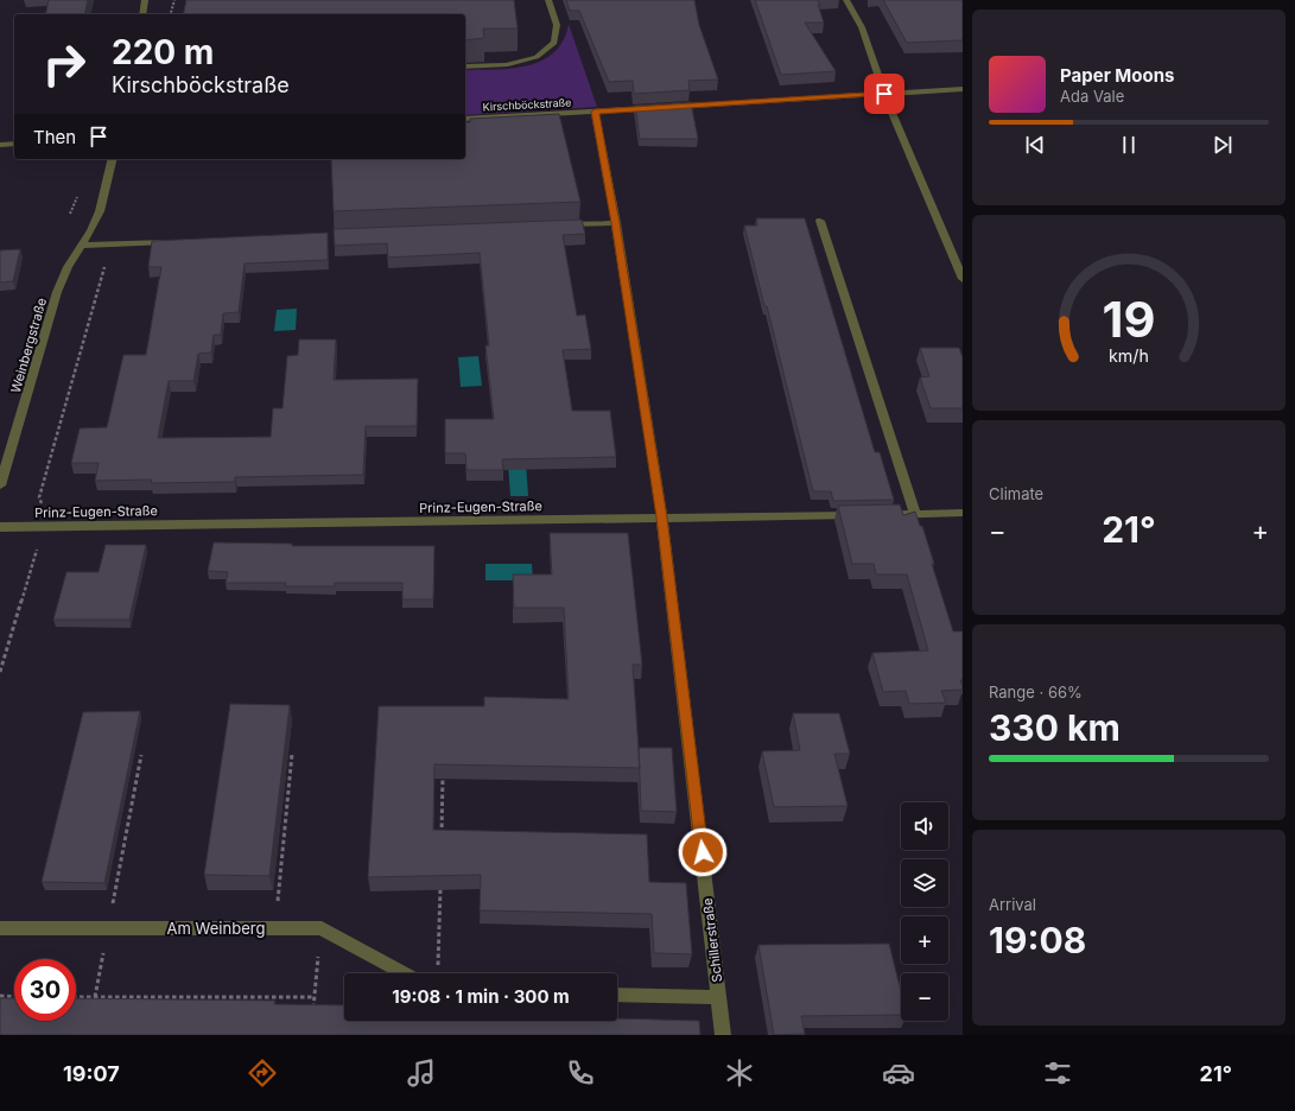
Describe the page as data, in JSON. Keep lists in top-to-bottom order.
{
  "streets": {
    "street": [
      "Kirschböckstraße",
      "Weinbergstraße",
      "Prinz-Eugen-Straße",
      "Am Weinberg",
      "Schillerstraße"
    ]
  },
  "crossings": [
    ["Kirschböckstraße", "Schillerstraße"],
    ["Prinz-Eugen-Straße", "Schillerstraße"]
  ],
  "page": {
    "turn": ["220 m", "Kirschböckstraße"],
    "song": ["Paper Moons", "Ada Vale"],
    "then": "Then",
    "tile": [
      "Climate",
      ["Range · 66%", "330 km"],
      ["Arrival", "19:08"]
    ],
    "heat": ["−", "21°", "+"],
    "map_buttons": ["+", "−"],
    "limit": "30",
    "trip": "19:08 · 1 min · 300 m",
    "tabs": ["19:07", "21°"],
    "gauge": ["19", "km/h"]
  }
}
